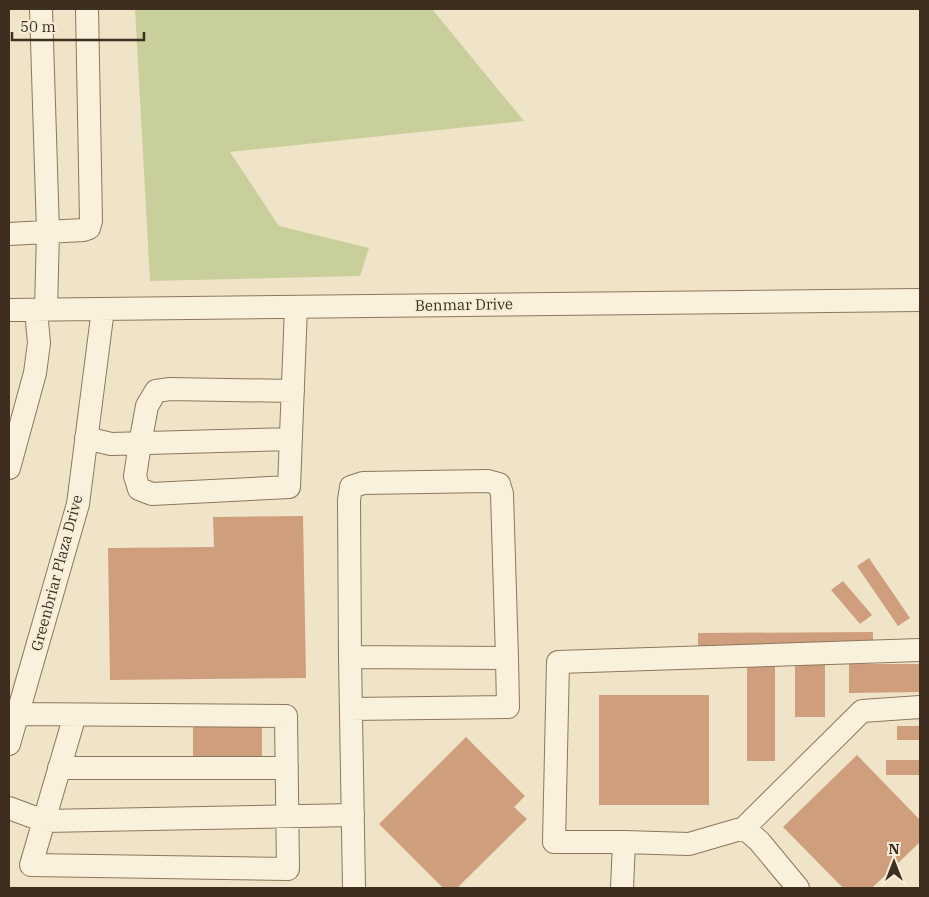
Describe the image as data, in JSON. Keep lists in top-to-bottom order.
{
  "streets": {
    "street": ["Benmar Drive", "Greenbriar Plaza Drive"]
  },
  "crossings": [
    ["Benmar Drive", "Greenbriar Plaza Drive"]
  ],
  "scale_bar": "50 m",
  "north": "top"
}
